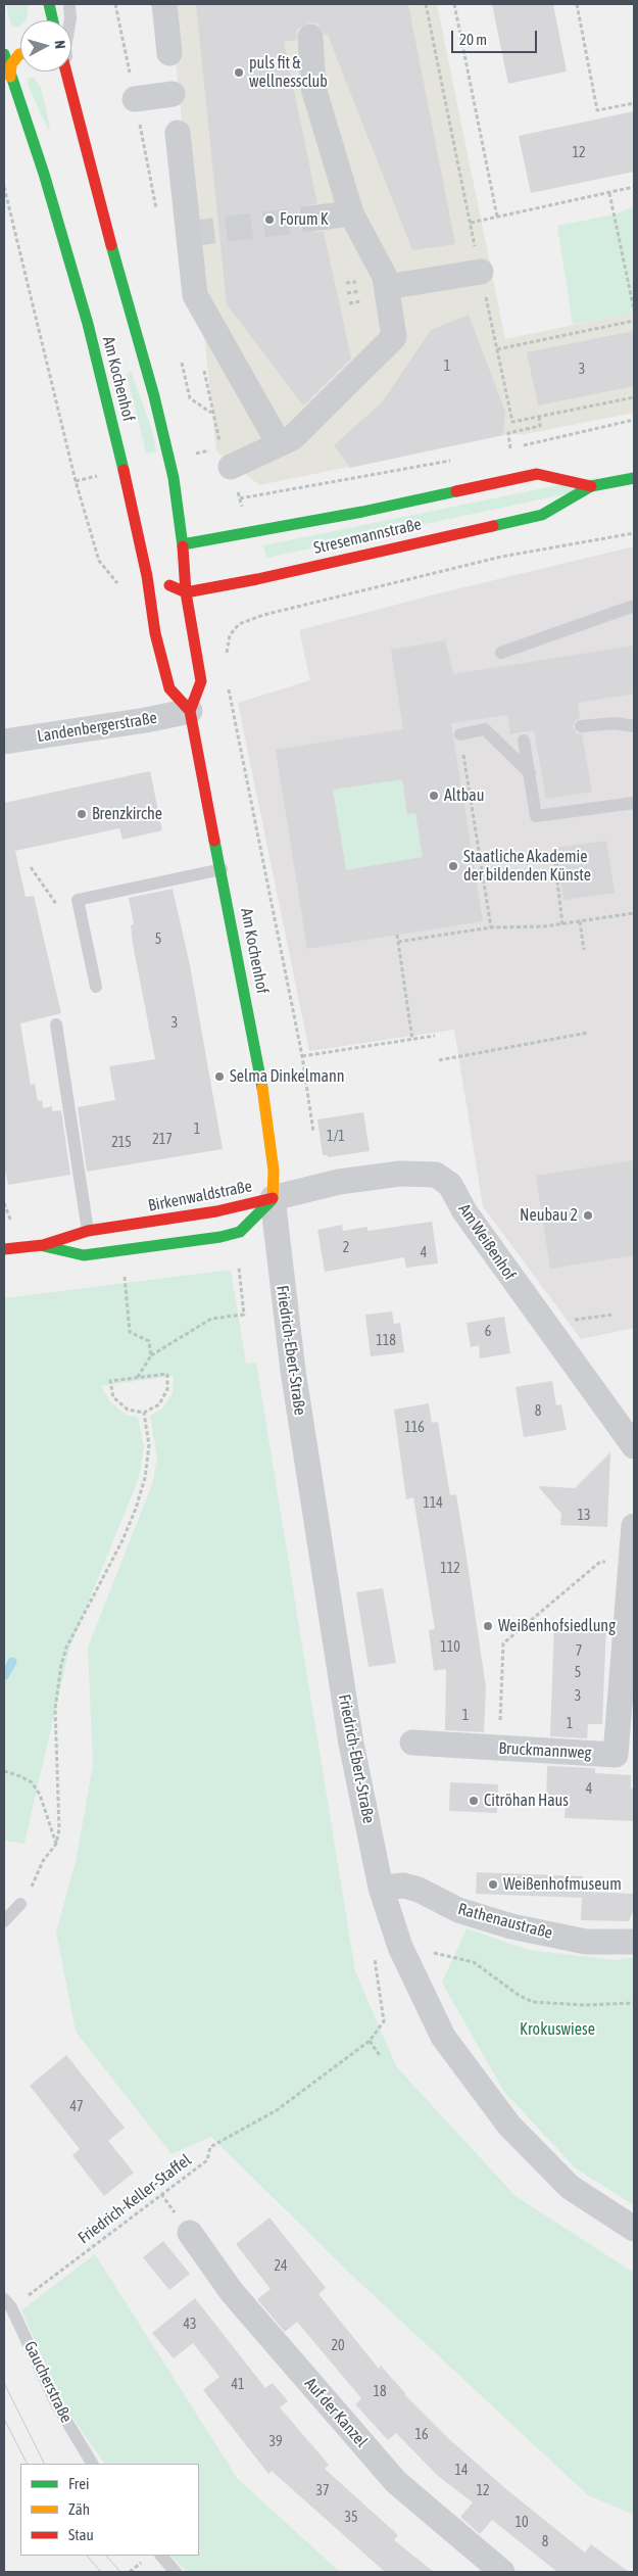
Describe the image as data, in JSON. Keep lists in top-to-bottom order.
{
  "streets": {
    "main road": ["Am Kochenhof", "Stresemannstraße", "Birkenwaldstraße"],
    "street": [
      "Landenbergerstraße",
      "Am Weißenhof",
      "Friedrich-Ebert-Straße",
      "Bruckmannweg",
      "Rathenaustraße",
      "Auf der Kanzel"
    ],
    "lane": ["Gaucherstraße"],
    "path": ["Friedrich-Keller-Staffel"]
  },
  "crossings": [
    ["Am Kochenhof", "Stresemannstraße"],
    ["Am Kochenhof", "Landenbergerstraße"],
    ["Am Kochenhof", "Birkenwaldstraße"],
    ["Am Kochenhof", "Am Weißenhof"],
    ["Am Kochenhof", "Friedrich-Ebert-Straße"],
    ["Birkenwaldstraße", "Am Weißenhof"],
    ["Birkenwaldstraße", "Friedrich-Ebert-Straße"],
    ["Am Weißenhof", "Friedrich-Ebert-Straße"],
    ["Friedrich-Ebert-Straße", "Rathenaustraße"],
    ["Friedrich-Keller-Staffel", "Gaucherstraße"]
  ],
  "parks": ["Krokuswiese"],
  "places": [
    "puls fit & wellnessclub",
    "Forum K",
    "Altbau",
    "Brenzkirche",
    "Staatliche Akademie der bildenden Künste",
    "Selma Dinkelmann",
    "Neubau 2",
    "Weißenhofsiedlung",
    "Citröhan Haus",
    "Weißenhofmuseum"
  ],
  "house_numbers": [
    "12",
    "1",
    "3",
    "5",
    "3",
    "1",
    "1/1",
    "217",
    "215",
    "2",
    "4",
    "6",
    "118",
    "8",
    "116",
    "114",
    "13",
    "112",
    "110",
    "7",
    "5",
    "3",
    "1",
    "1",
    "4",
    "47",
    "24",
    "43",
    "20",
    "41",
    "18",
    "16",
    "39",
    "14",
    "37",
    "12",
    "35",
    "10",
    "8"
  ],
  "legend": ["Frei", "Zäh", "Stau"],
  "scale_bar": "20 m",
  "north": "right"
}
